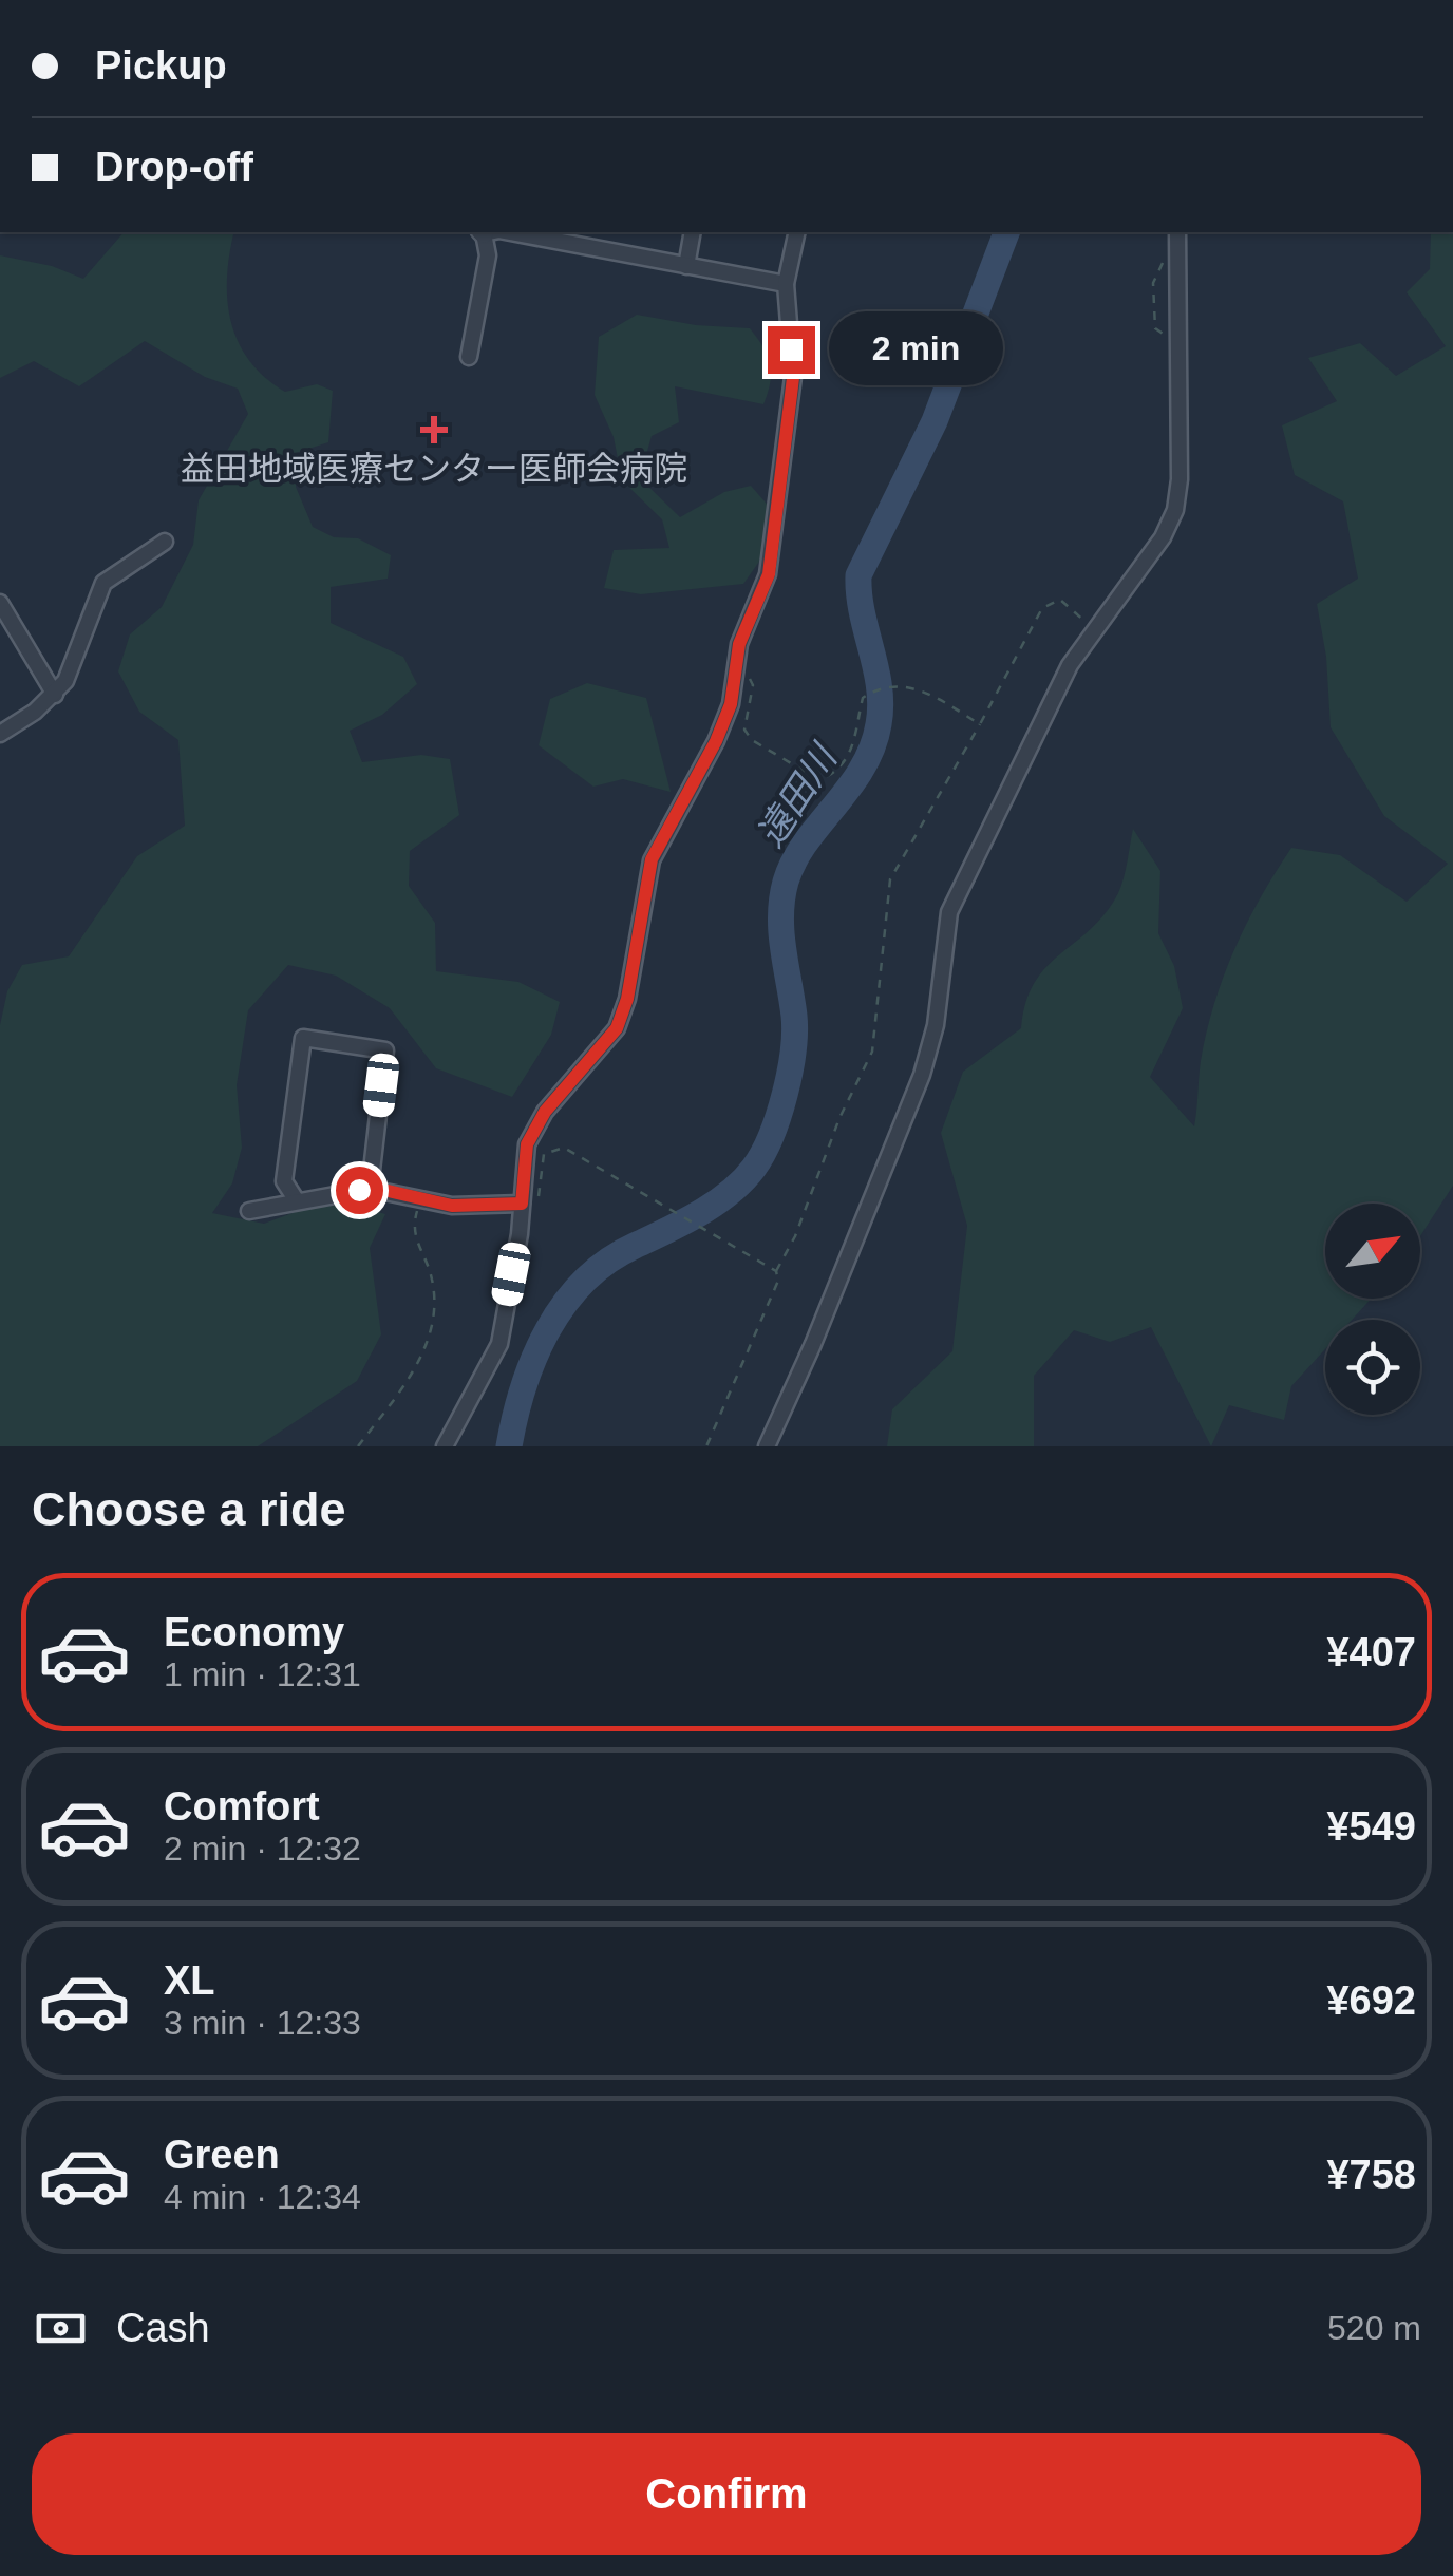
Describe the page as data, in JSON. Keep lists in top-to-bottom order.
{
  "water": ["遠田川"],
  "places": {
    "health": ["益田地域医療センター医師会病院"]
  },
  "north": "top right",
  "page": {
    "banner": ["Pickup", "Drop-off"],
    "bubble": "2 min",
    "heading": "Choose a ride",
    "list": [
      {
        "name": "Economy",
        "note": "1 min · 12:31",
        "value": "¥407"
      },
      {
        "name": "Comfort",
        "note": "2 min · 12:32",
        "value": "¥549"
      },
      {
        "name": "XL",
        "note": "3 min · 12:33",
        "value": "¥692"
      },
      {
        "name": "Green",
        "note": "4 min · 12:34",
        "value": "¥758"
      }
    ],
    "pay": ["Cash", "520 m"],
    "buttons": "Confirm"
  }
}
